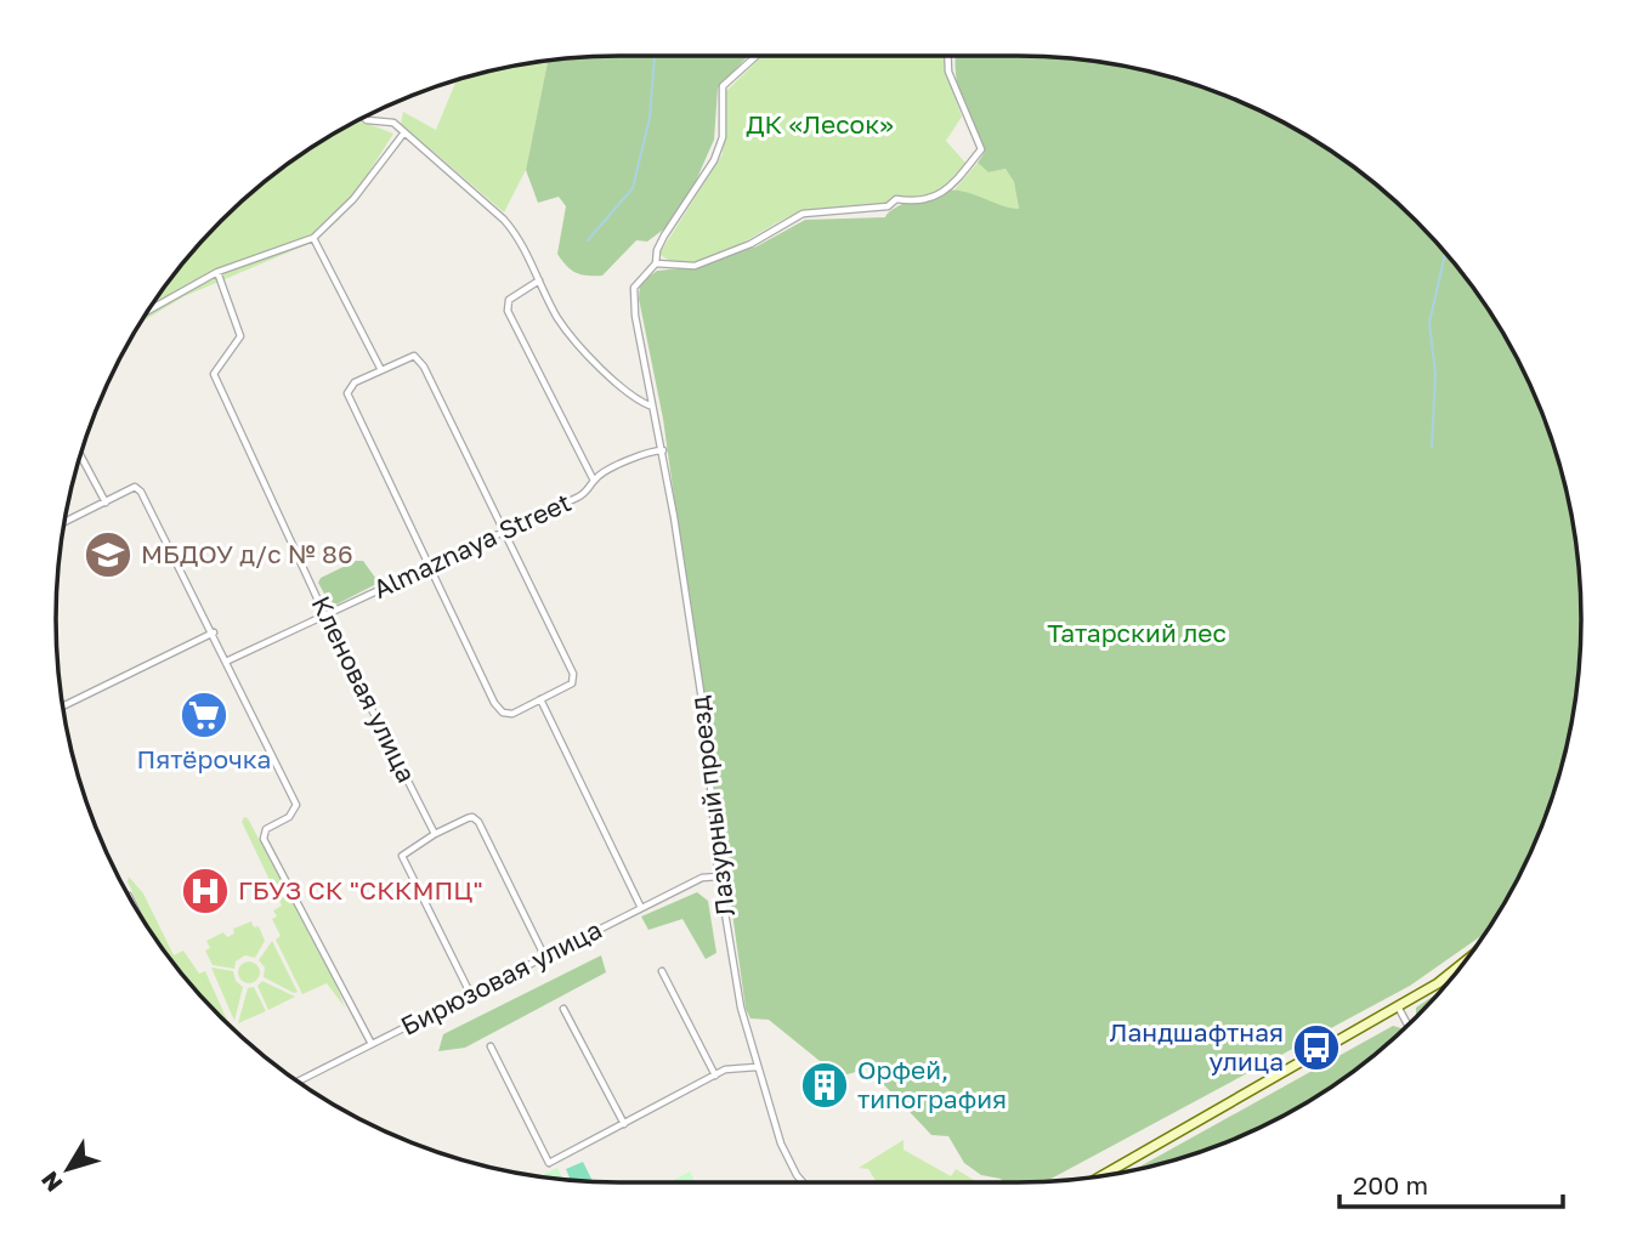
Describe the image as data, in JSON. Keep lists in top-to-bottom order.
{
  "streets": {
    "street": [
      "Almaznaya Street",
      "Кленовая улица",
      "Лазурный проезд",
      "Бирюзовая улица"
    ]
  },
  "crossings": [
    ["Almaznaya Street", "Кленовая улица"],
    ["Almaznaya Street", "Лазурный проезд"],
    ["Лазурный проезд", "Бирюзовая улица"]
  ],
  "parks": ["ДК «Лесок»", "Татарский лес"],
  "places": {
    "school or university": ["МБДОУ д/с № 86"],
    "supermarket": ["Пятёрочка"],
    "hospital": ["ГБУЗ СК \"СККМПЦ\""],
    "bus stop": ["Ландшафтная улица"],
    "building": ["Орфей, типография"]
  },
  "scale_bar": "200 m",
  "north": "bottom left"
}
